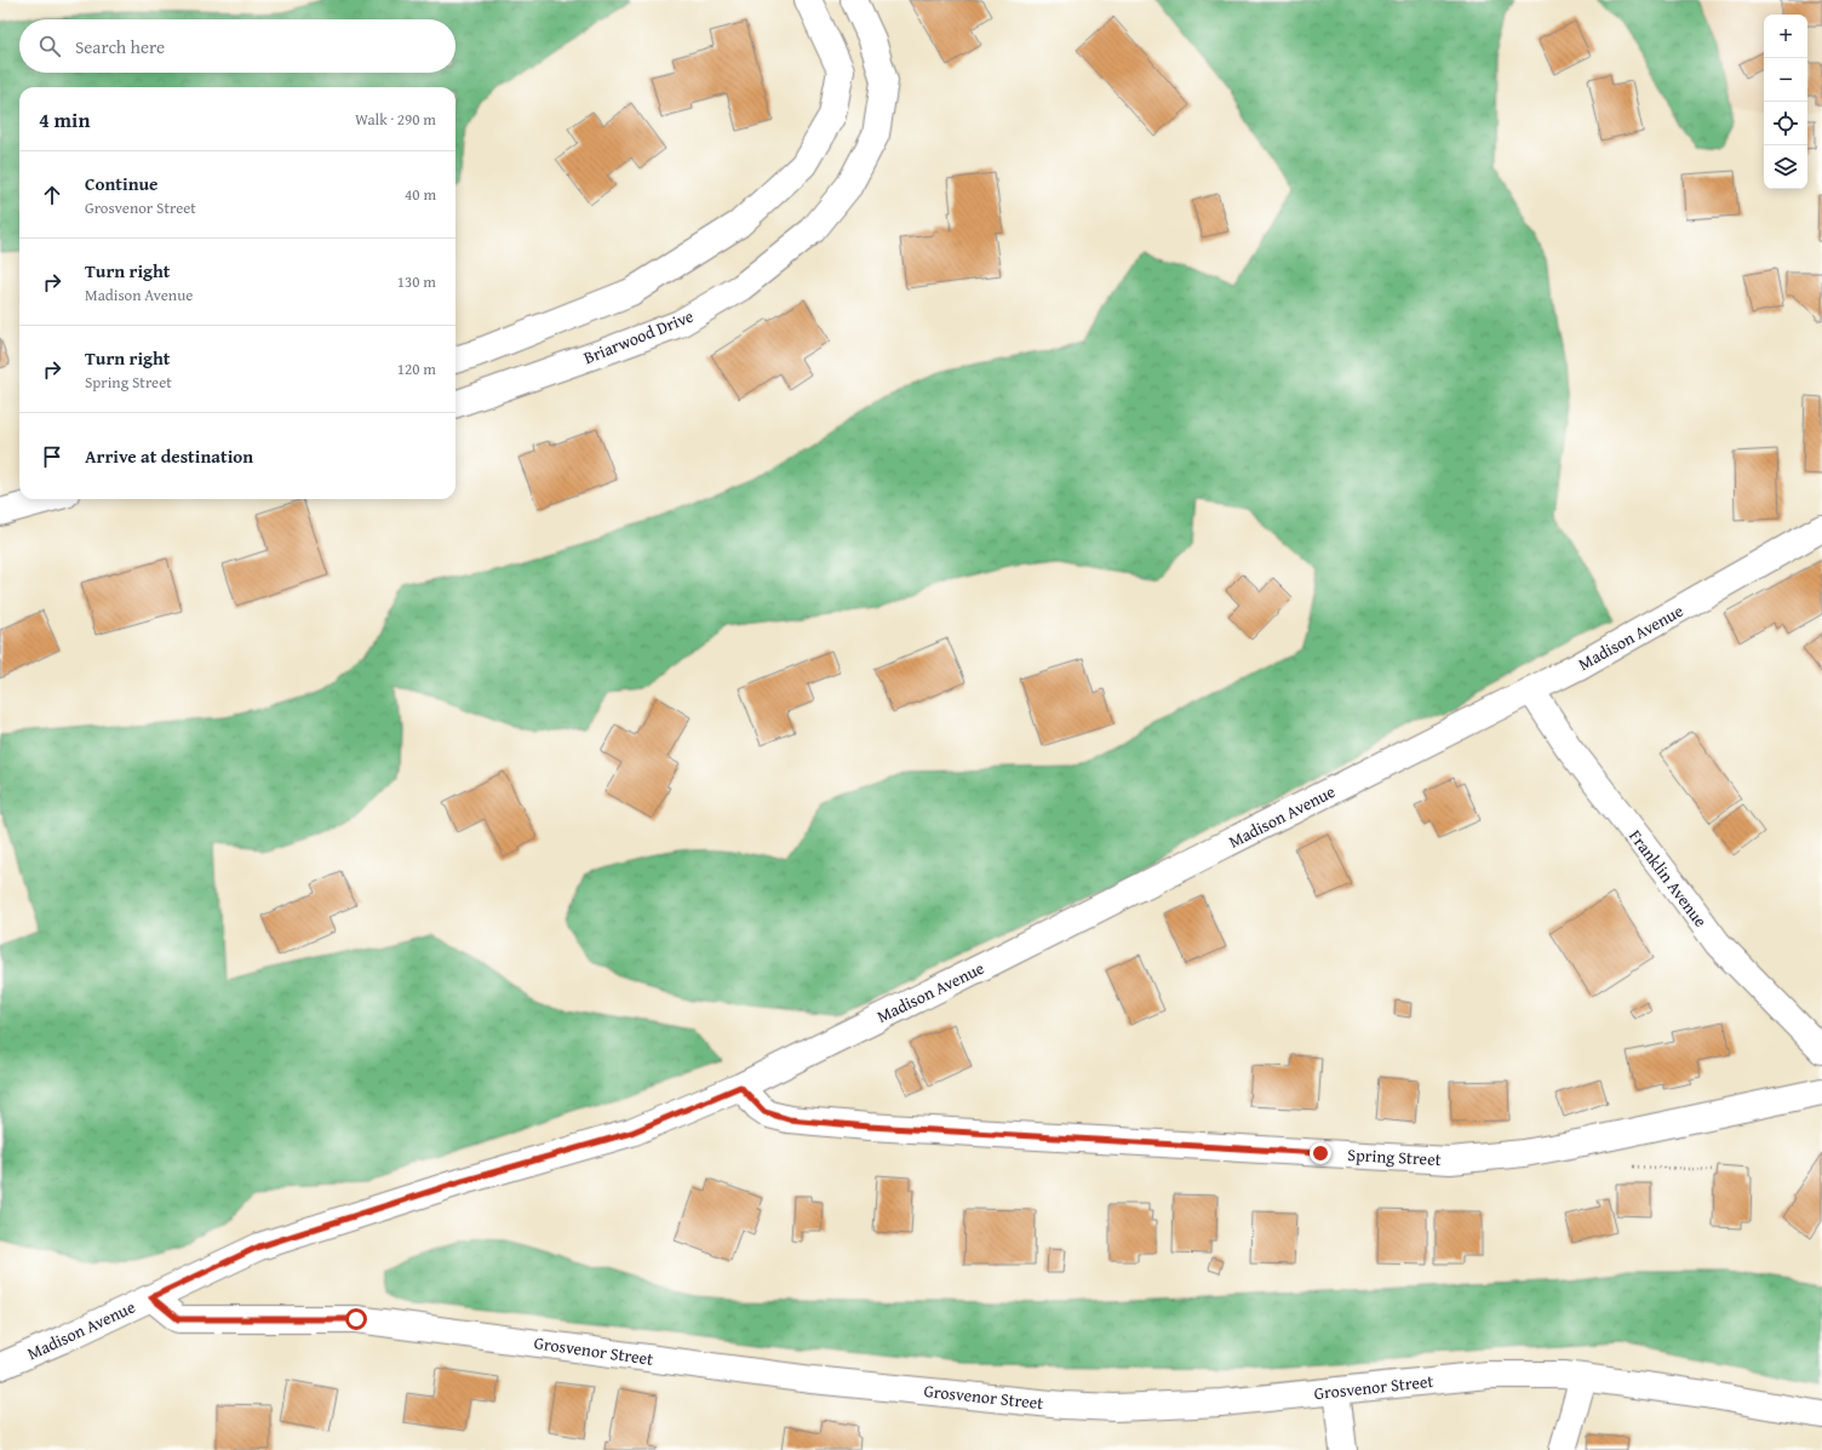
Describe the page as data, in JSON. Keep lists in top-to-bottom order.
{
  "streets": {
    "street": [
      "Briarwood Drive",
      "Madison Avenue",
      "Franklin Avenue",
      "Spring Street",
      "Grosvenor Street"
    ]
  },
  "crossings": [
    ["Madison Avenue", "Franklin Avenue"],
    ["Madison Avenue", "Spring Street"],
    ["Madison Avenue", "Grosvenor Street"]
  ],
  "page": {
    "map_buttons": ["+", "−"],
    "search": "Search here",
    "heading": ["4 min", "Walk · 290 m"],
    "list": [
      ["Continue", "Grosvenor Street", "40 m"],
      ["Turn right", "Madison Avenue", "130 m"],
      ["Turn right", "Spring Street", "120 m"],
      "Arrive at destination"
    ]
  }
}
